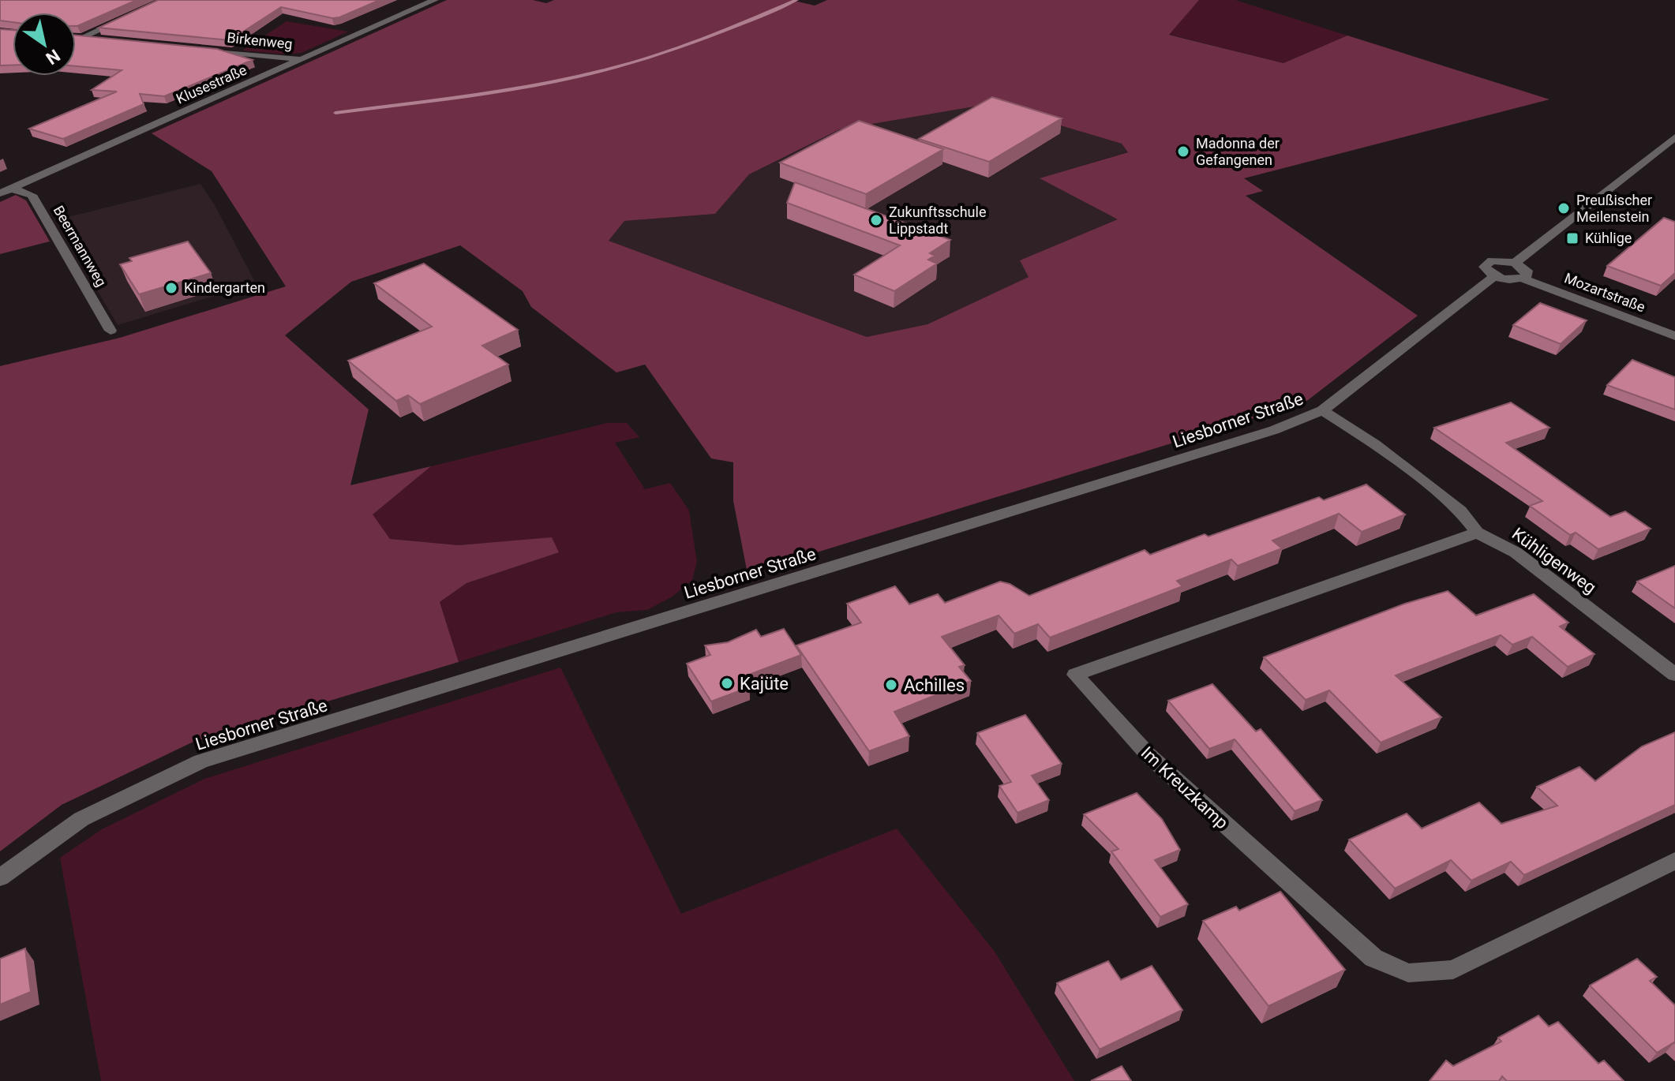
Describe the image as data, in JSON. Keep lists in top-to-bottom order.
{
  "streets": {
    "street": [
      "Birkenweg",
      "Klusestraße",
      "Beermannweg",
      "Mozartstraße",
      "Liesborner Straße",
      "Kühligenweg",
      "Im Kreuzkamp"
    ]
  },
  "crossings": [
    ["Birkenweg", "Klusestraße"],
    ["Klusestraße", "Beermannweg"],
    ["Mozartstraße", "Liesborner Straße"],
    ["Liesborner Straße", "Kühligenweg"],
    ["Kühligenweg", "Im Kreuzkamp"]
  ],
  "places": {
    "other": [
      "Madonna der Gefangenen",
      "Preußischer Meilenstein",
      "Zukunftsschule Lippstadt",
      "Kindergarten",
      "Kajüte",
      "Achilles"
    ],
    "transit": ["Kühlige"]
  },
  "north": "bottom right"
}
